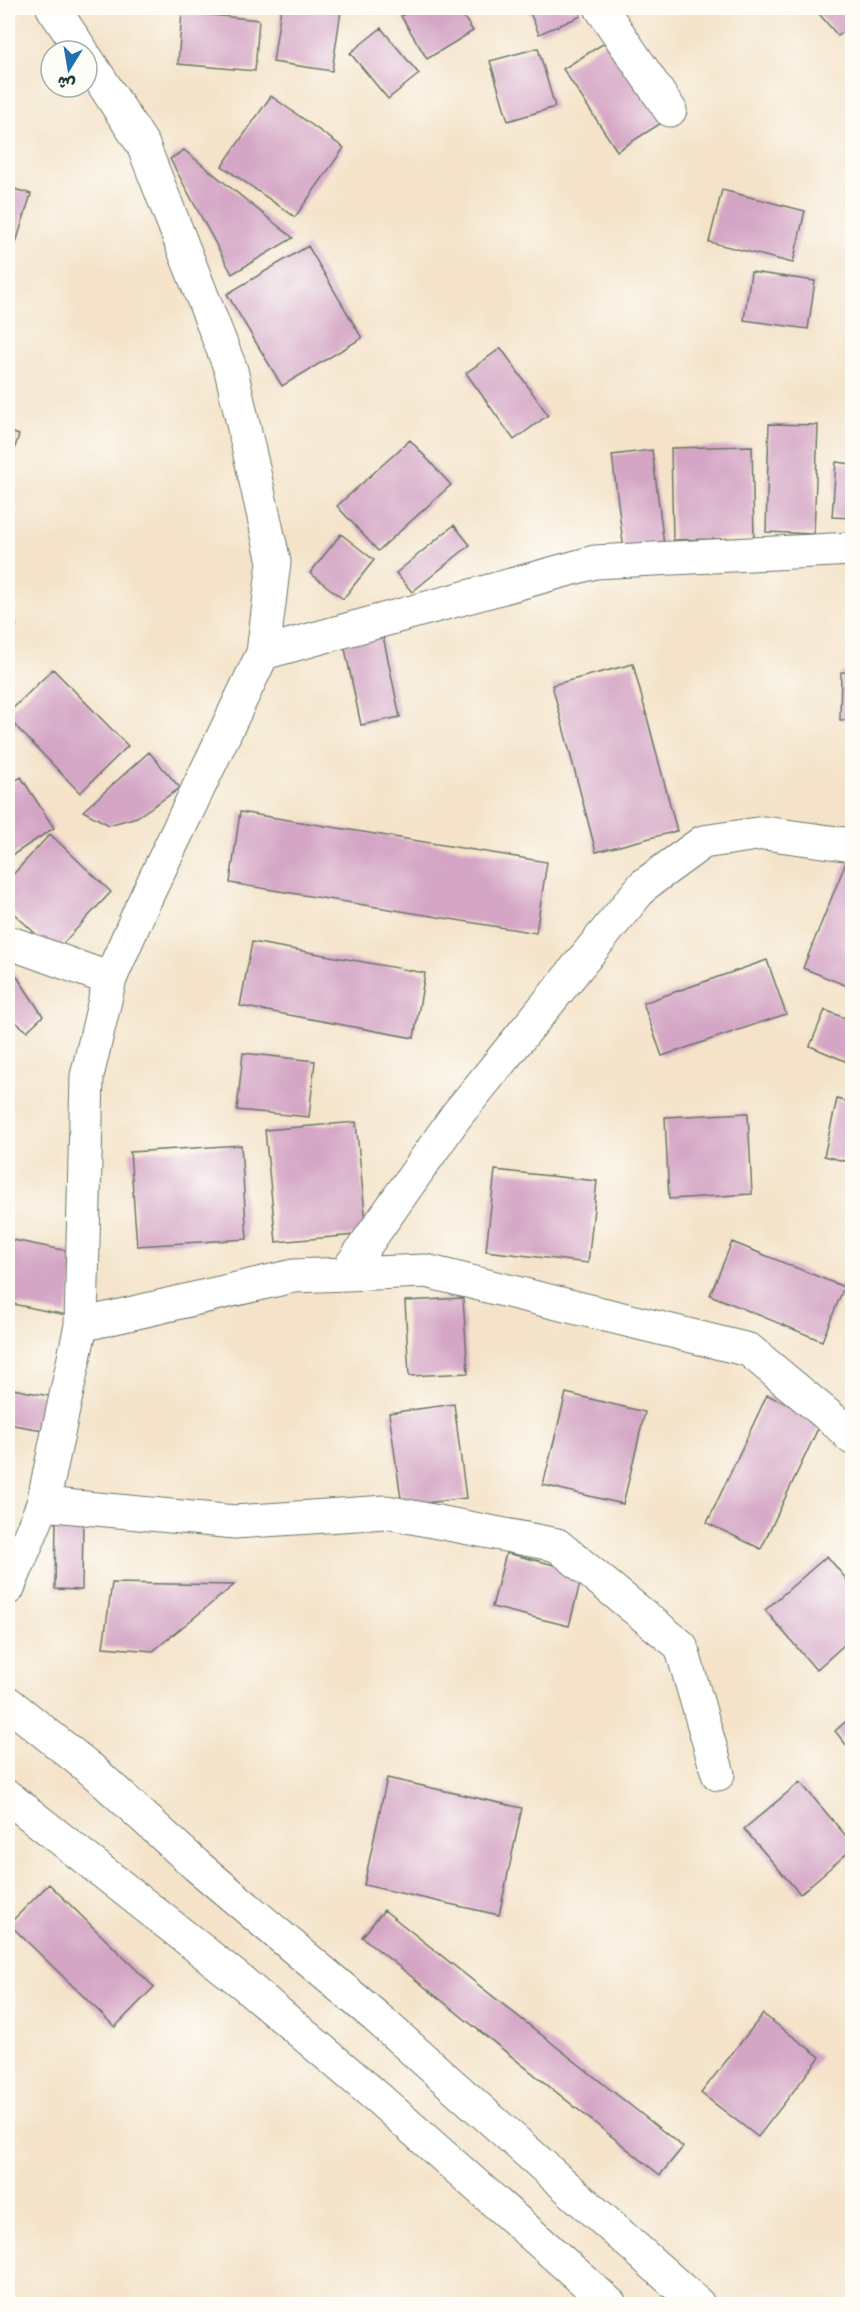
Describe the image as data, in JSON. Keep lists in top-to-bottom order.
{
  "north": "bottom"
}
